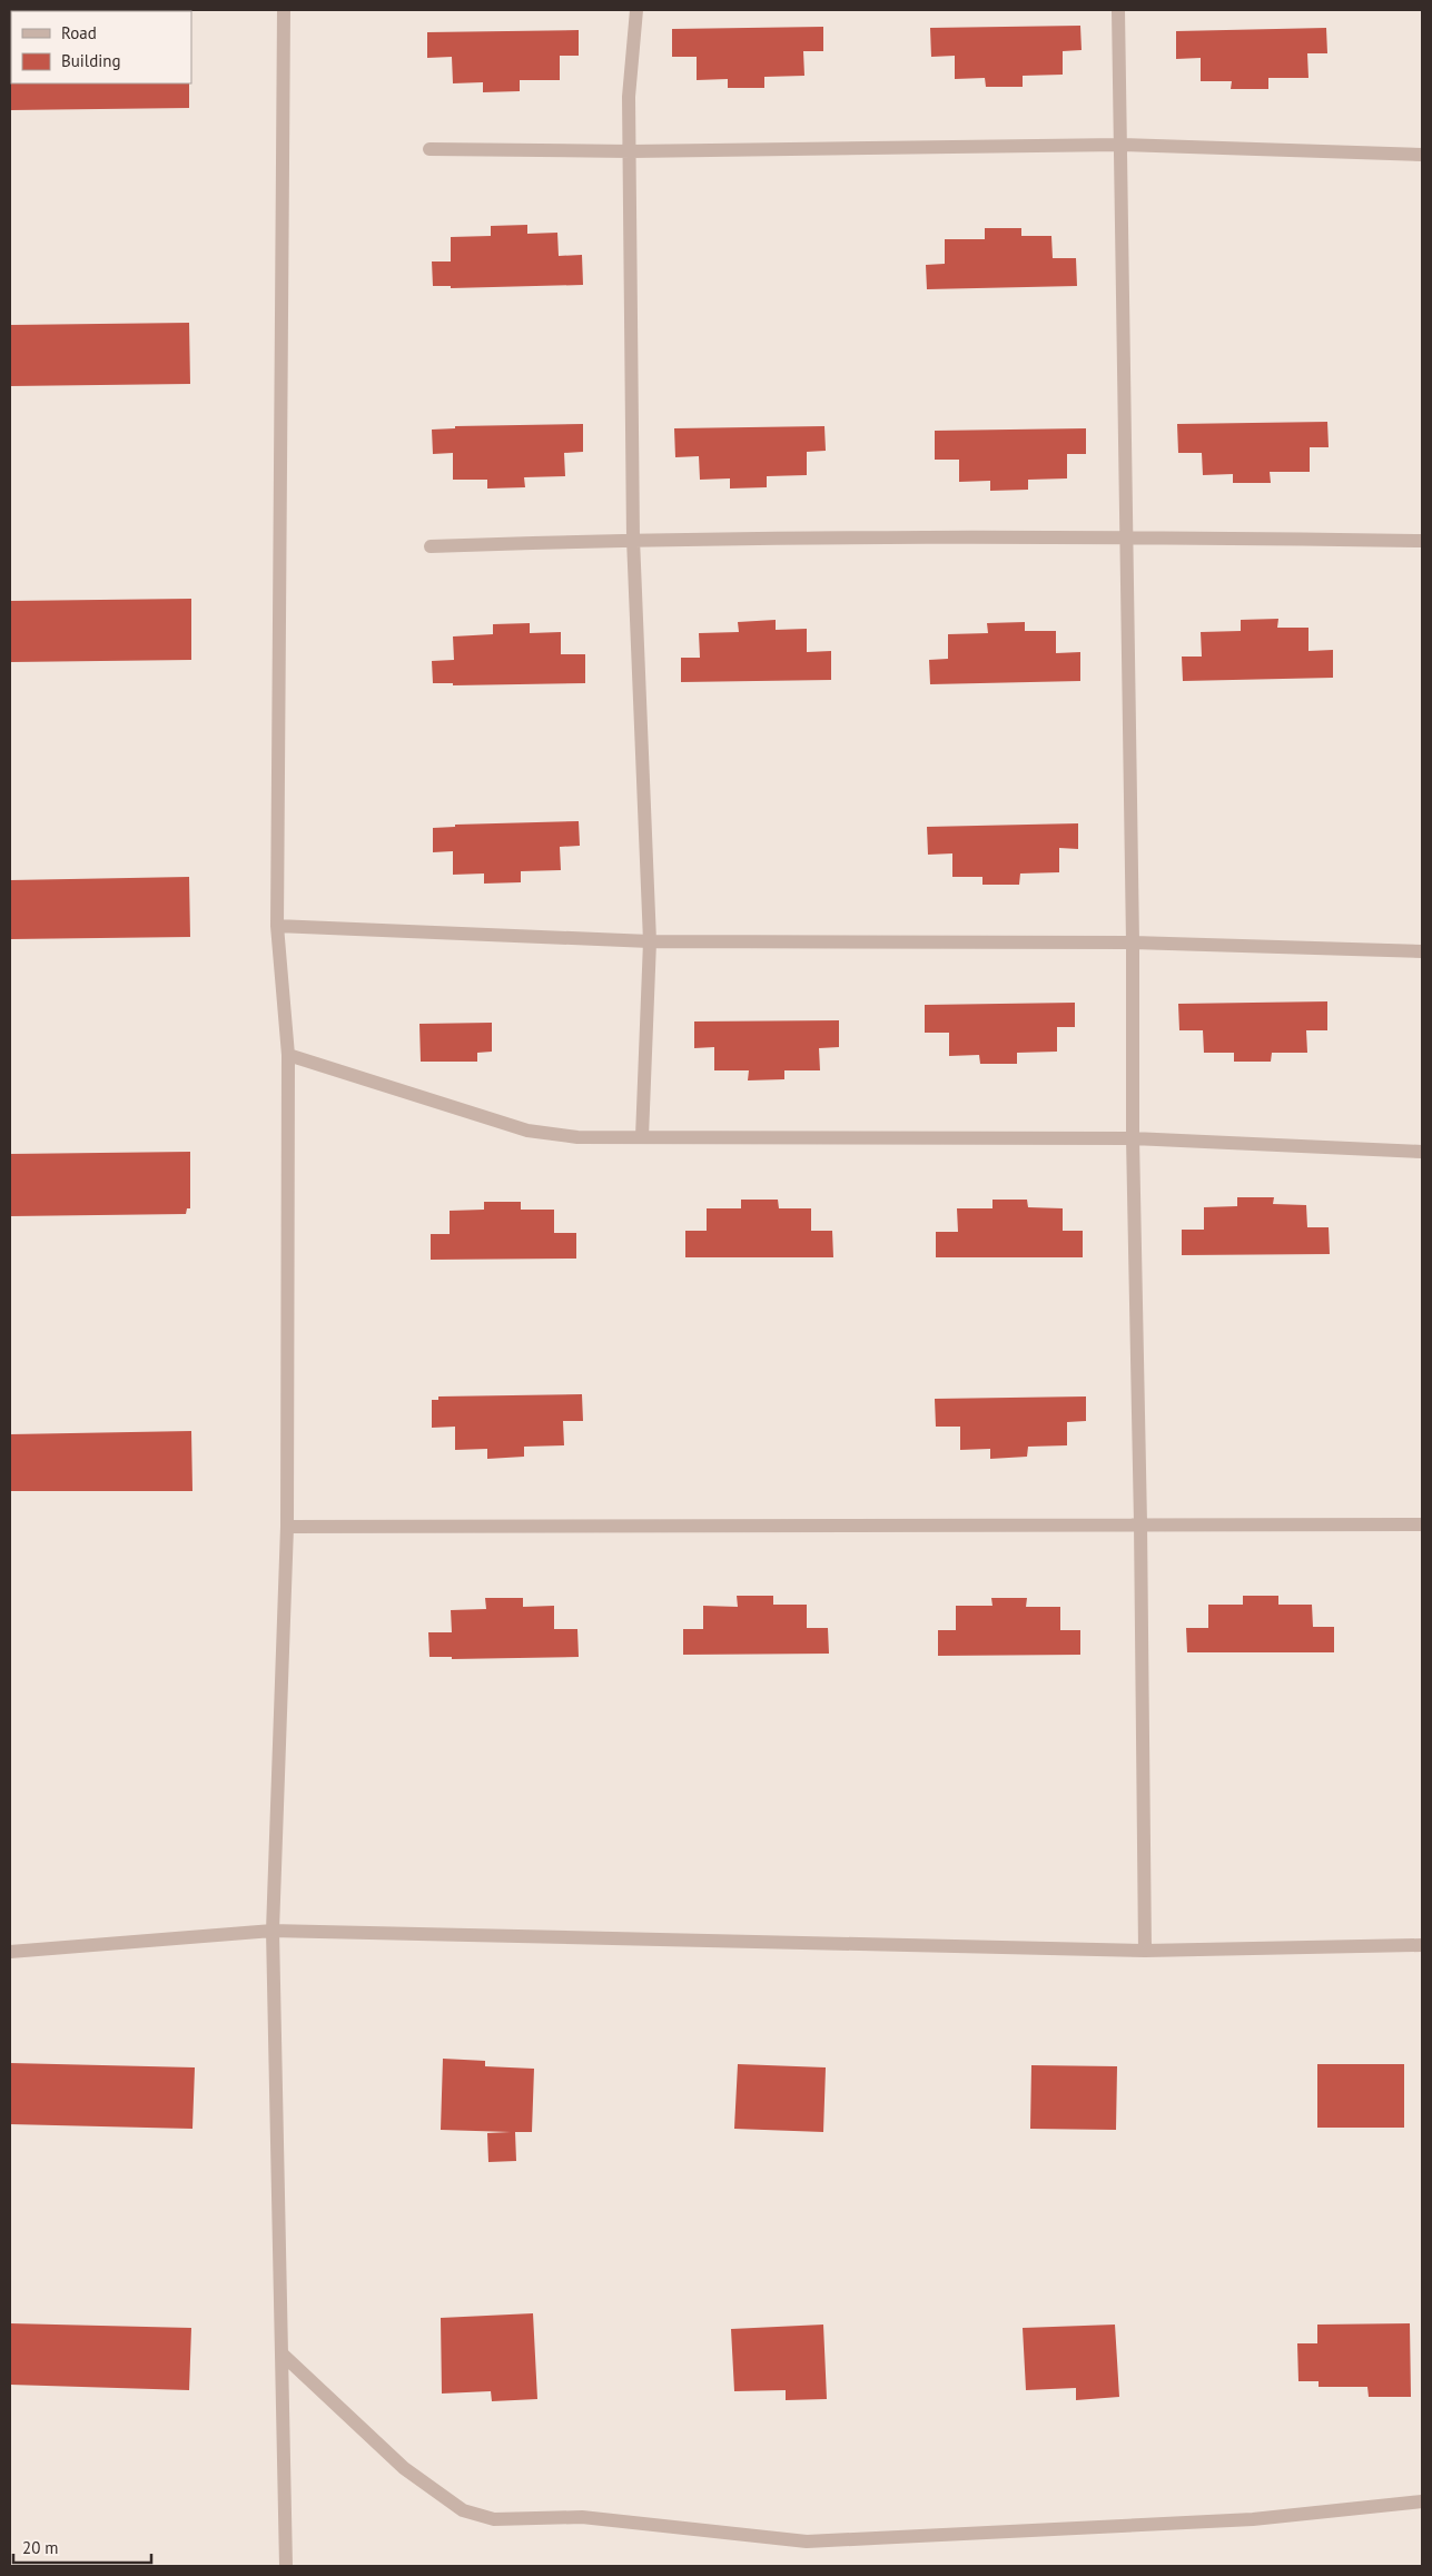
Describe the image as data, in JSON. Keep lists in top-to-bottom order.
{
  "legend": ["Road", "Building"],
  "scale_bar": "20 m"
}
